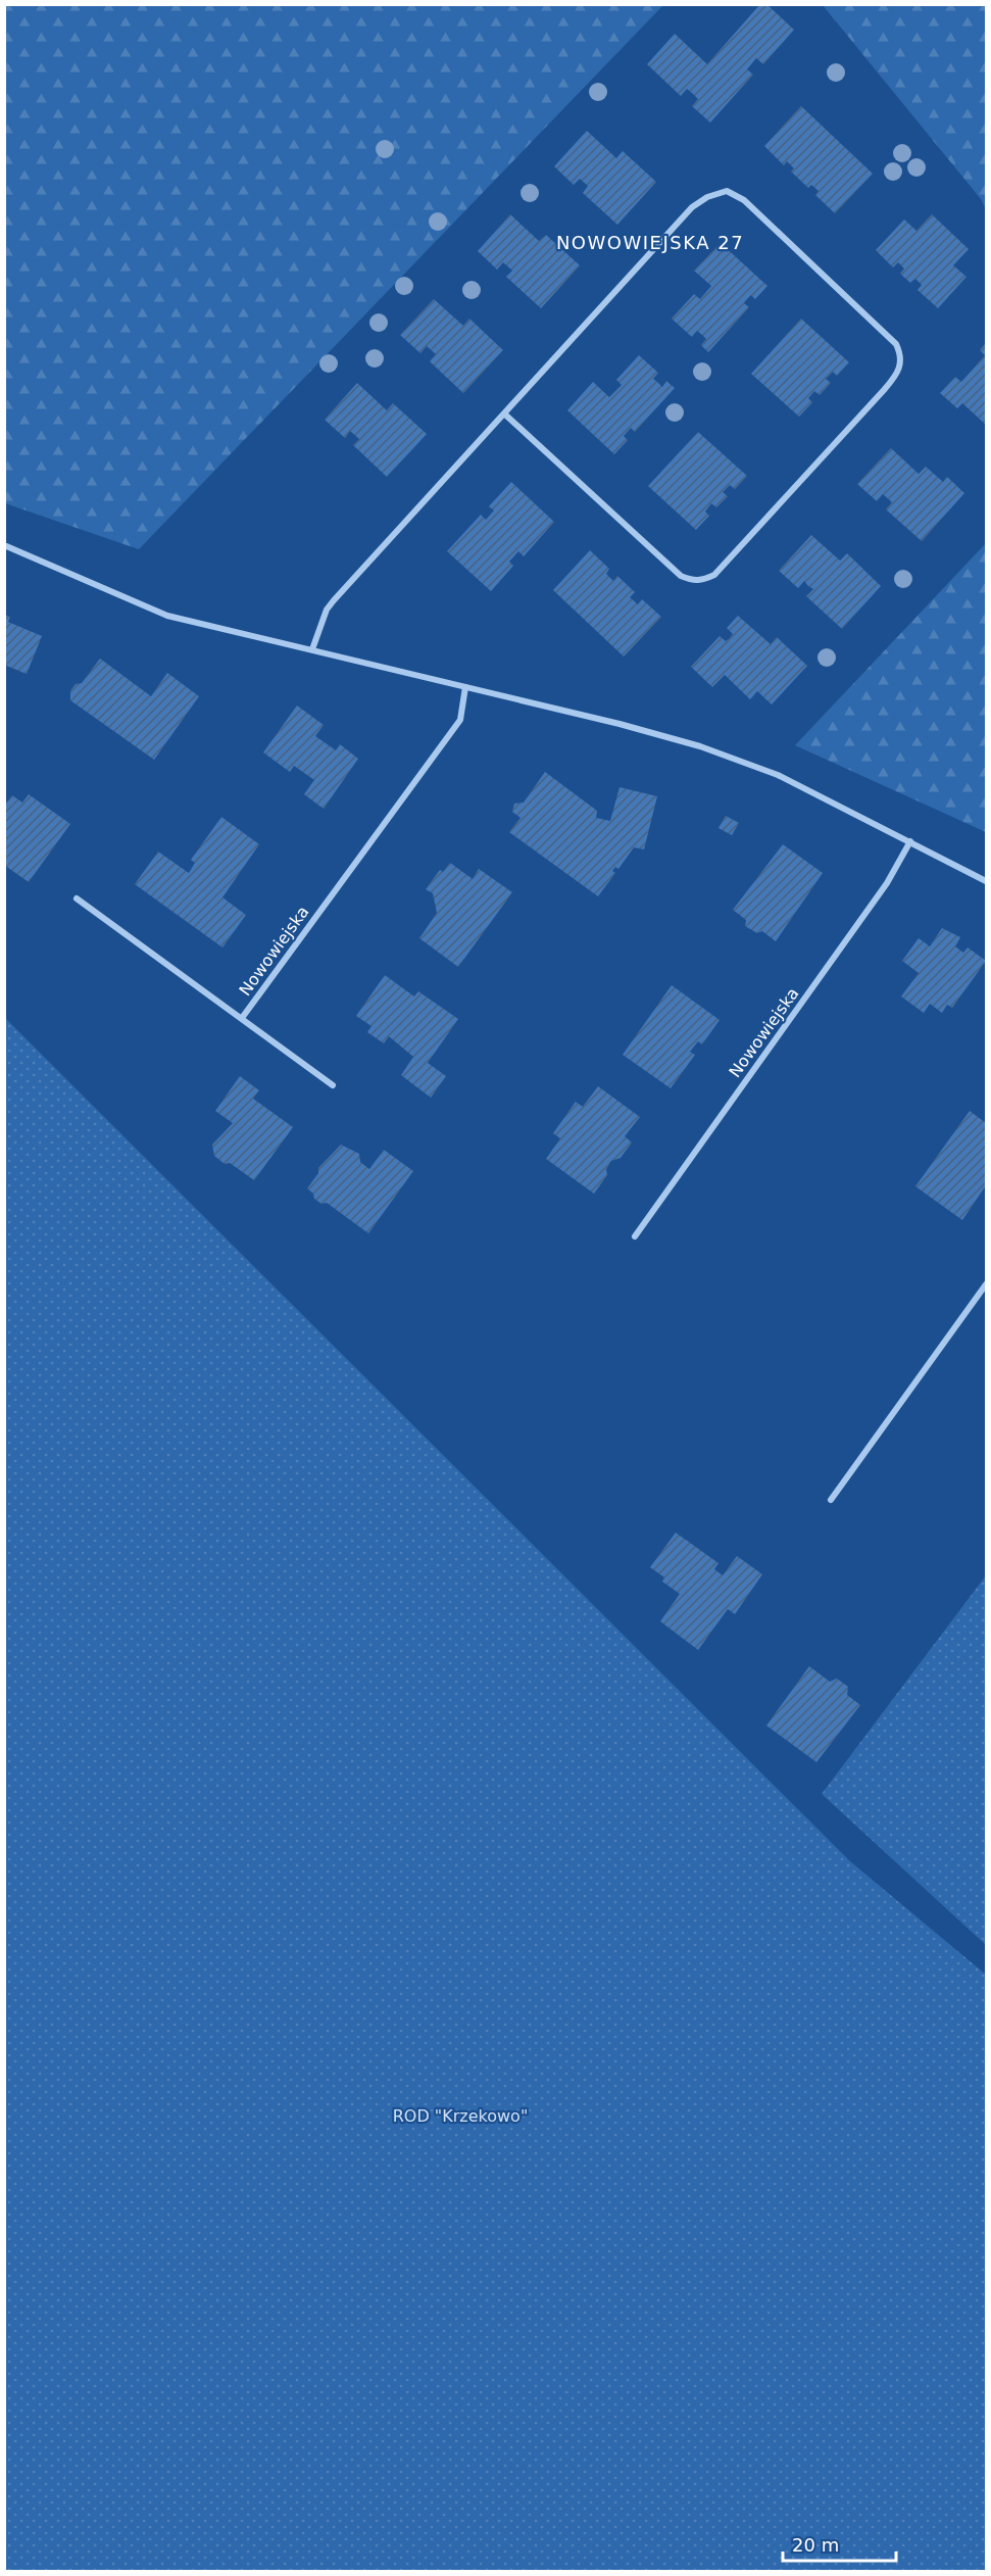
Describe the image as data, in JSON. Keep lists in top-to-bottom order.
{
  "streets": {
    "street": ["Nowowiejska"]
  },
  "districts": ["NOWOWIEJSKA 27"],
  "parks": ["ROD \"Krzekowo\""],
  "scale_bar": "20 m"
}
